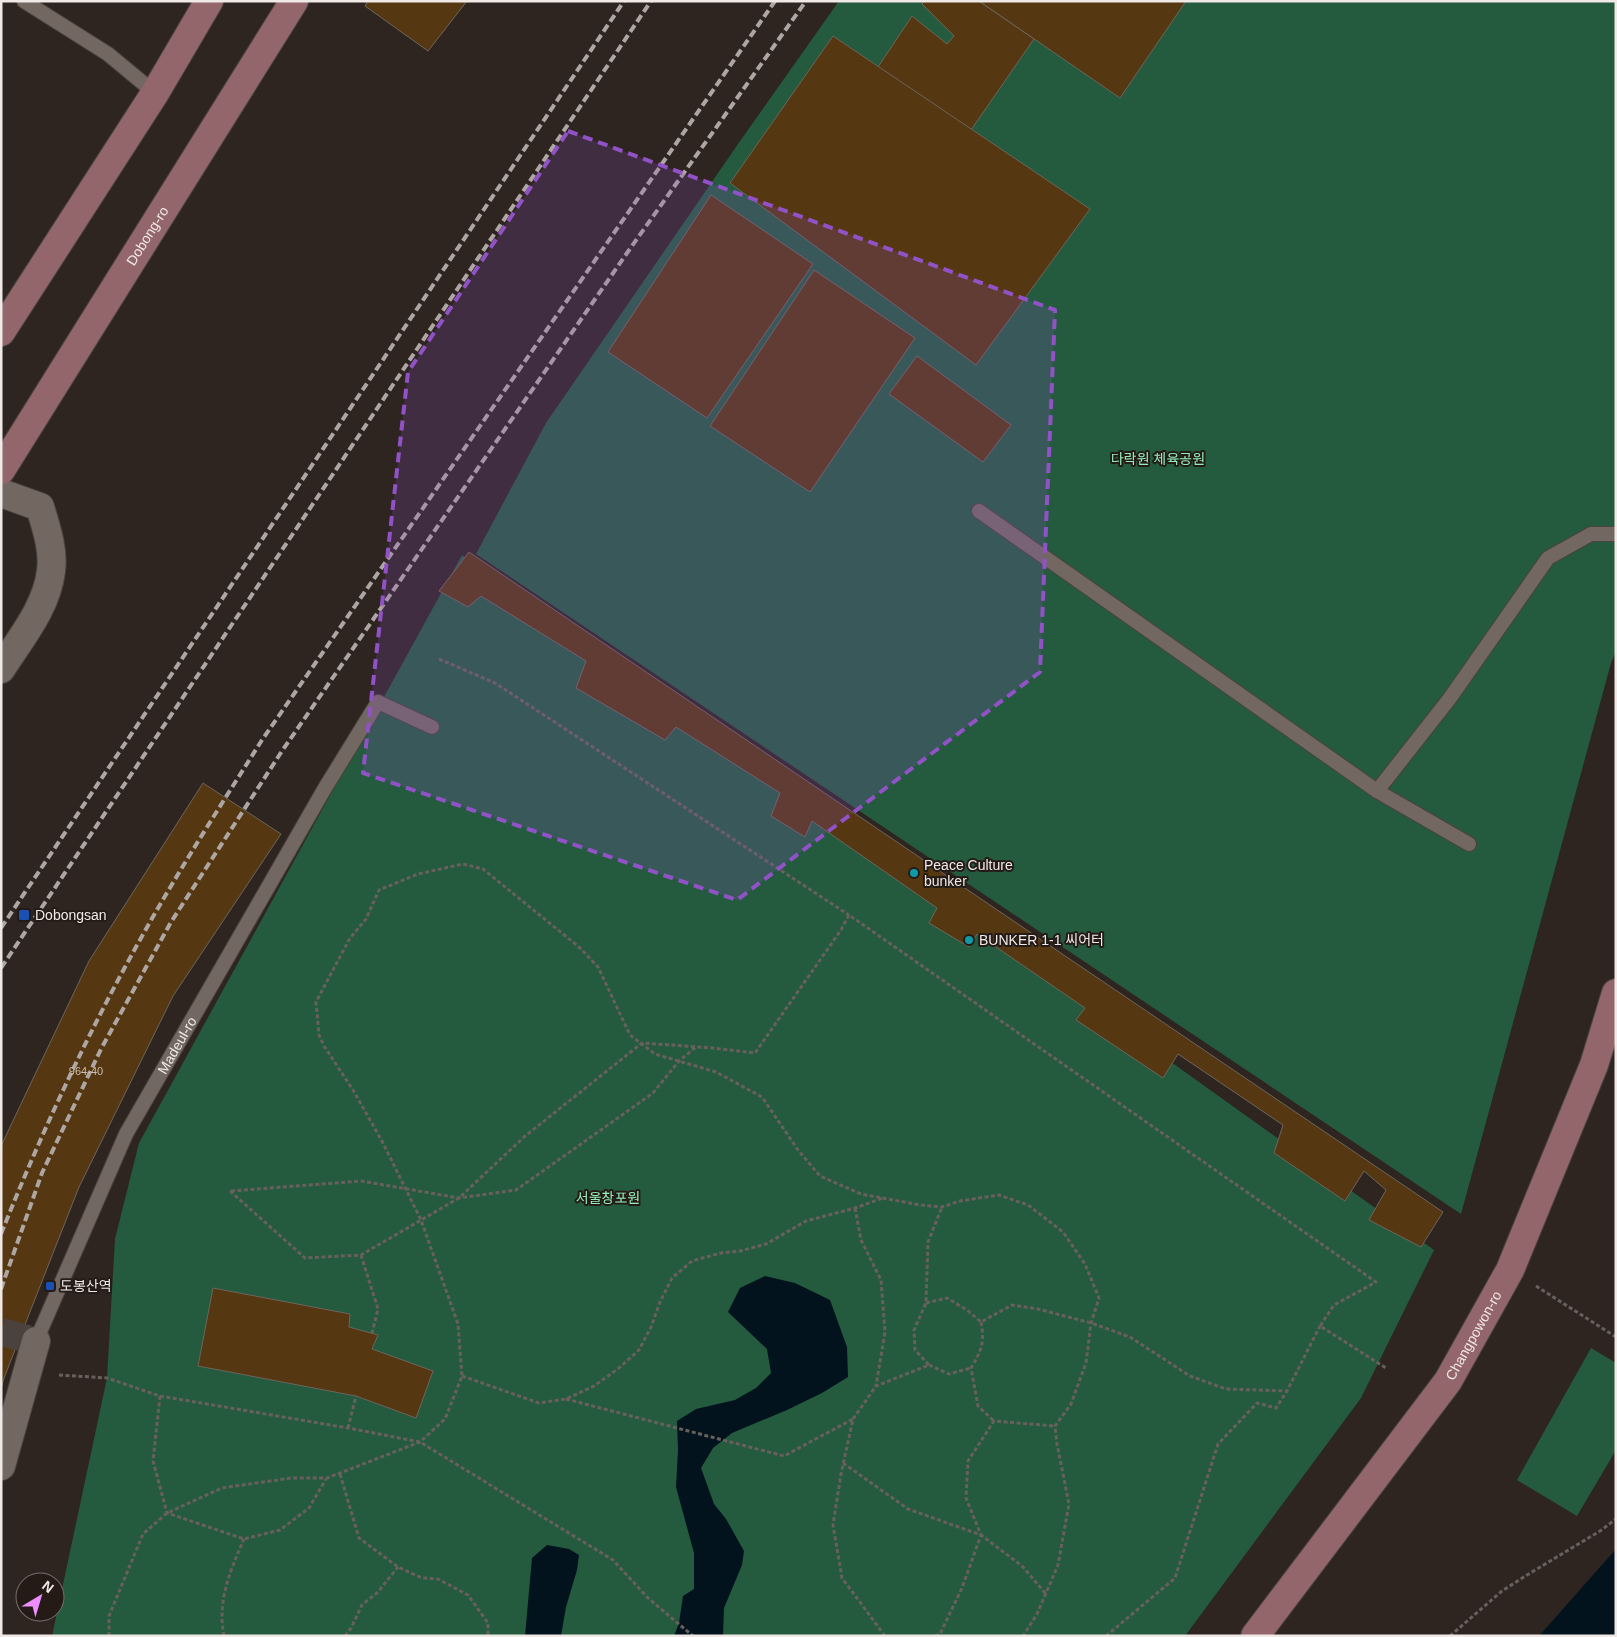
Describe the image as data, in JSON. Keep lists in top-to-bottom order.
{
  "streets": {
    "main road": ["Dobong-ro", "Changpowon-ro"],
    "street": ["Madeul-ro"]
  },
  "parks": ["다락원 체육공원", "서울창포원"],
  "places": {
    "other": ["Peace Culture bunker", "BUNKER 1-1 씨어터"],
    "transit": ["Dobongsan", "도봉산역"]
  },
  "house_numbers": ["964-40"],
  "north": "top right"
}
